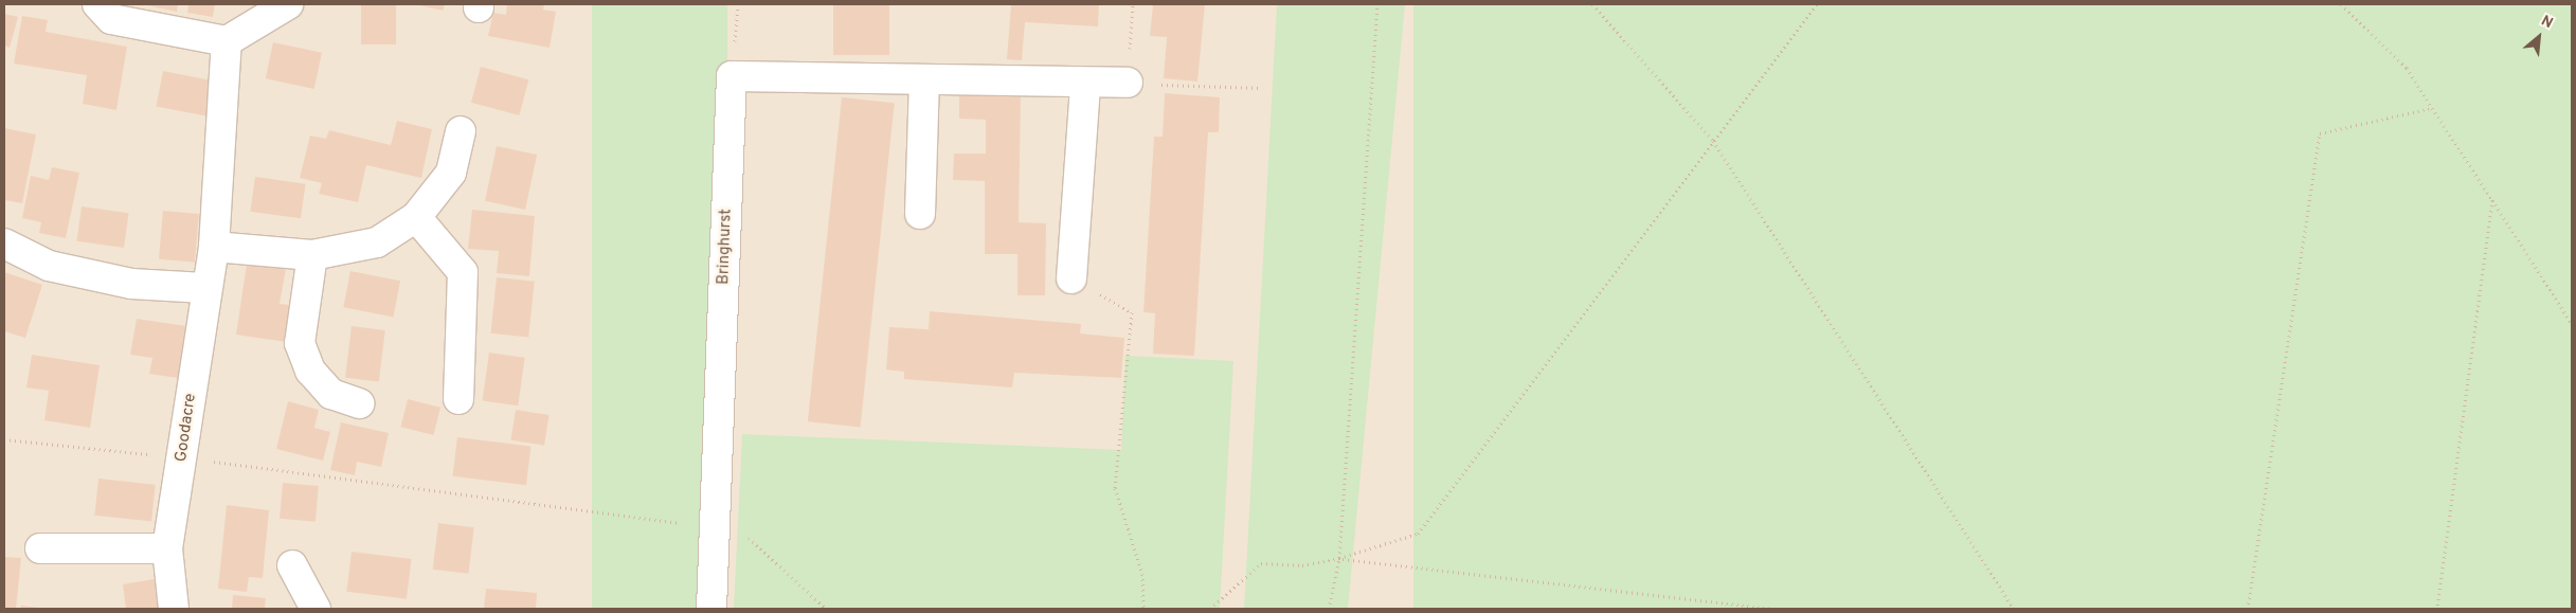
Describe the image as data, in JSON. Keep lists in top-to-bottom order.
{
  "streets": {
    "street": ["Bringhurst", "Goodacre"]
  },
  "north": "top right"
}
